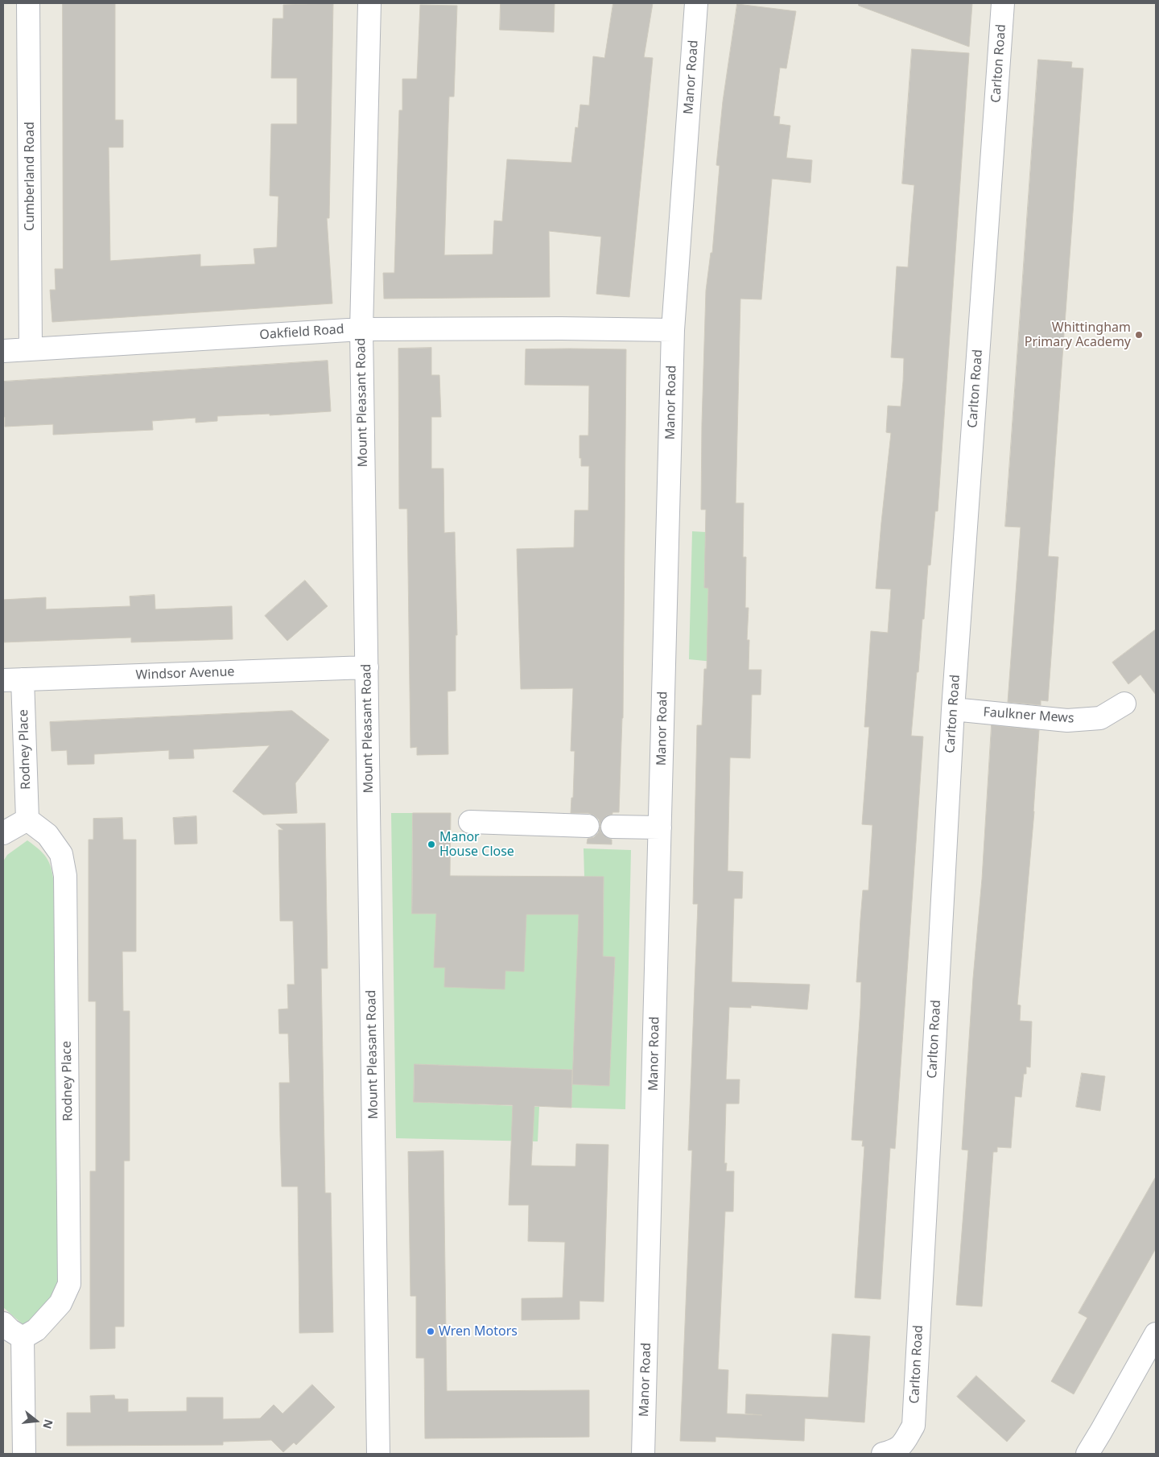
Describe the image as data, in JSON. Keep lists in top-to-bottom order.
{
  "streets": {
    "street": [
      "Carlton Road",
      "Manor Road",
      "Cumberland Road",
      "Oakfield Road",
      "Mount Pleasant Road",
      "Windsor Avenue",
      "Faulkner Mews",
      "Rodney Place"
    ]
  },
  "crossings": [
    ["Carlton Road", "Faulkner Mews"],
    ["Manor Road", "Oakfield Road"],
    ["Cumberland Road", "Oakfield Road"],
    ["Oakfield Road", "Mount Pleasant Road"],
    ["Mount Pleasant Road", "Windsor Avenue"],
    ["Windsor Avenue", "Rodney Place"]
  ],
  "places": ["Whittingham Primary Academy", "Manor House Close", "Wren Motors"],
  "north": "right"
}
